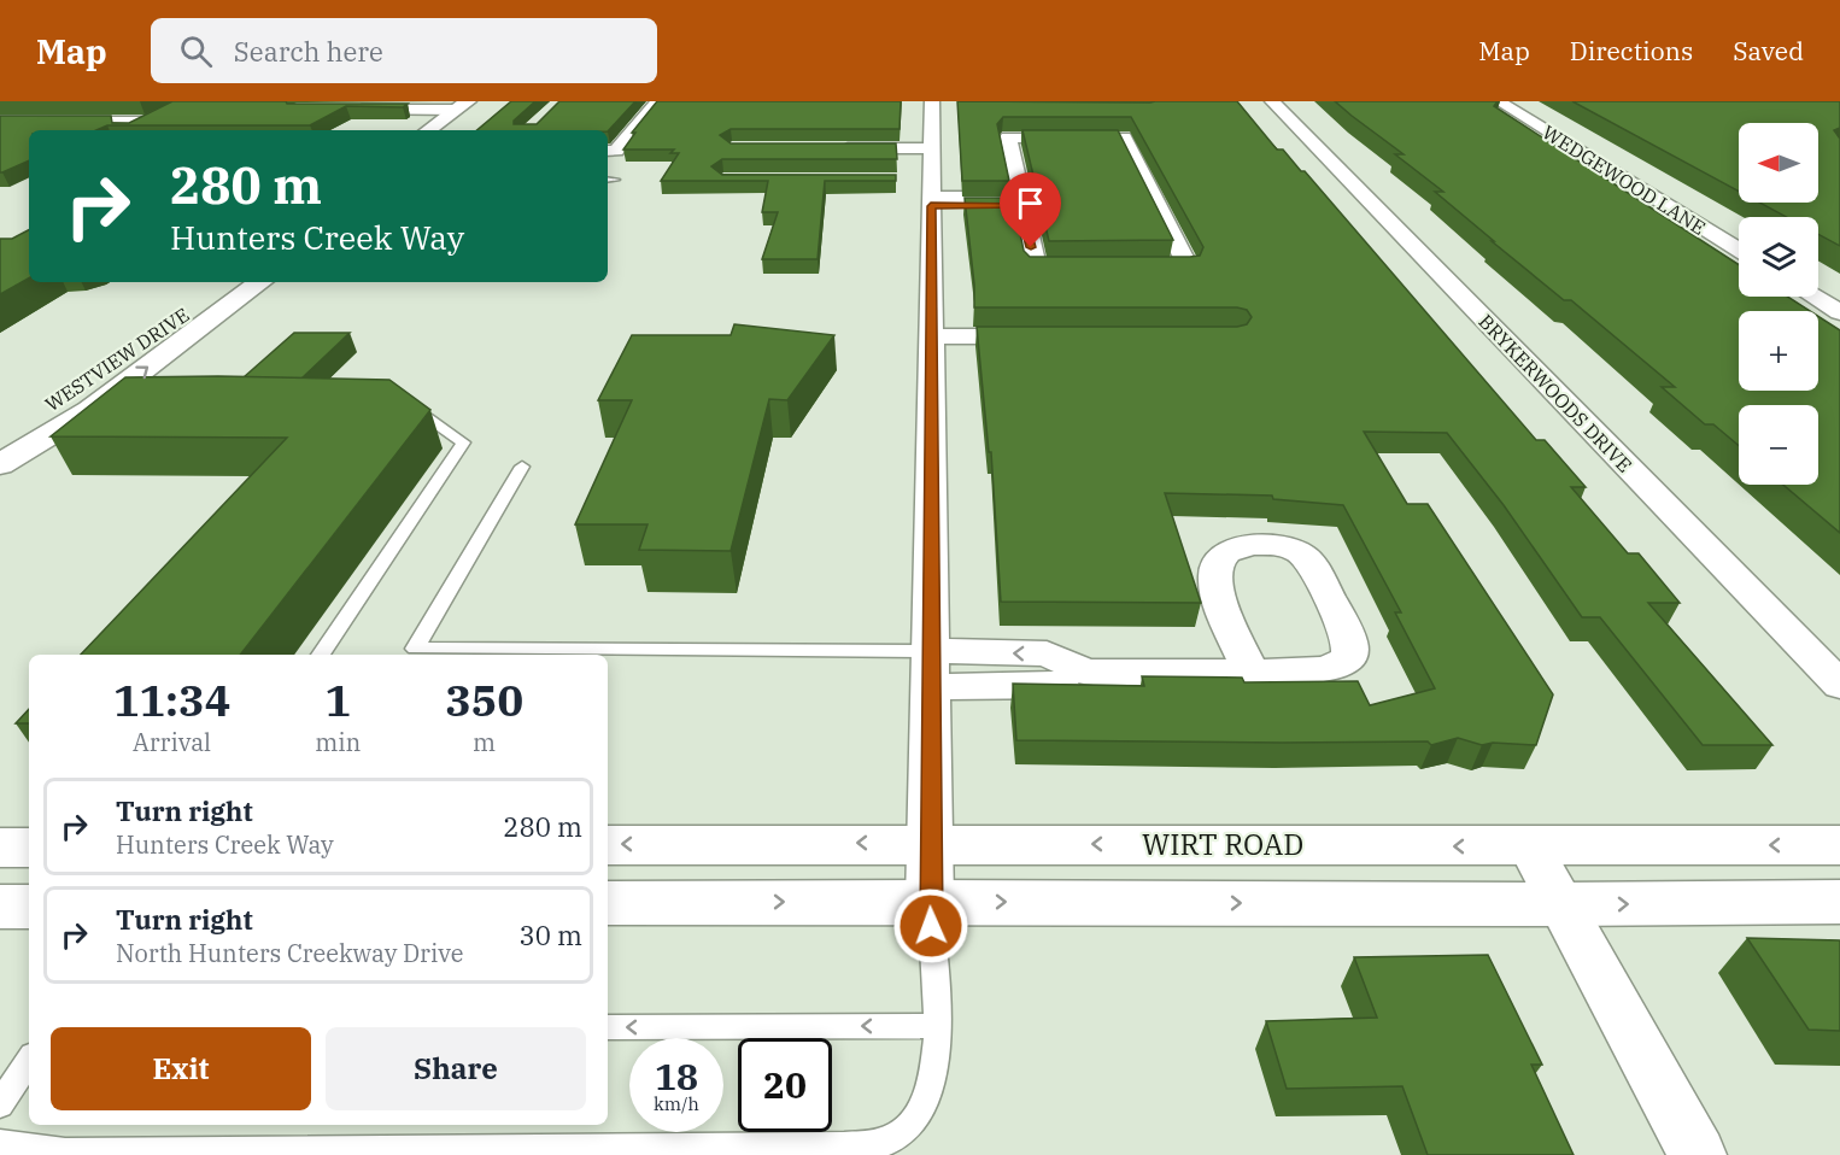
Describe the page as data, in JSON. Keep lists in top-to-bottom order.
{
  "streets": {
    "main road": ["WESTVIEW DRIVE", "WIRT ROAD"],
    "street": ["WEDGEWOOD LANE", "BRYKERWOODS DRIVE"]
  },
  "north": "left",
  "page": {
    "header": "Map",
    "search": "Search here",
    "nav": ["Map", "Directions", "Saved"],
    "map_buttons": ["+", "−"],
    "turn": ["280 m", "Hunters Creek Way"],
    "eta": [
      "11:34",
      "Arrival",
      "1",
      "min",
      "350",
      "m"
    ],
    "list": [
      {
        "name": "Turn right",
        "note": "Hunters Creek Way",
        "value": "280 m"
      },
      {
        "name": "Turn right",
        "note": "North Hunters Creekway Drive",
        "value": "30 m"
      }
    ],
    "buttons": ["Exit", "Share"],
    "speed": "18 km/h",
    "limit": "20"
  }
}
